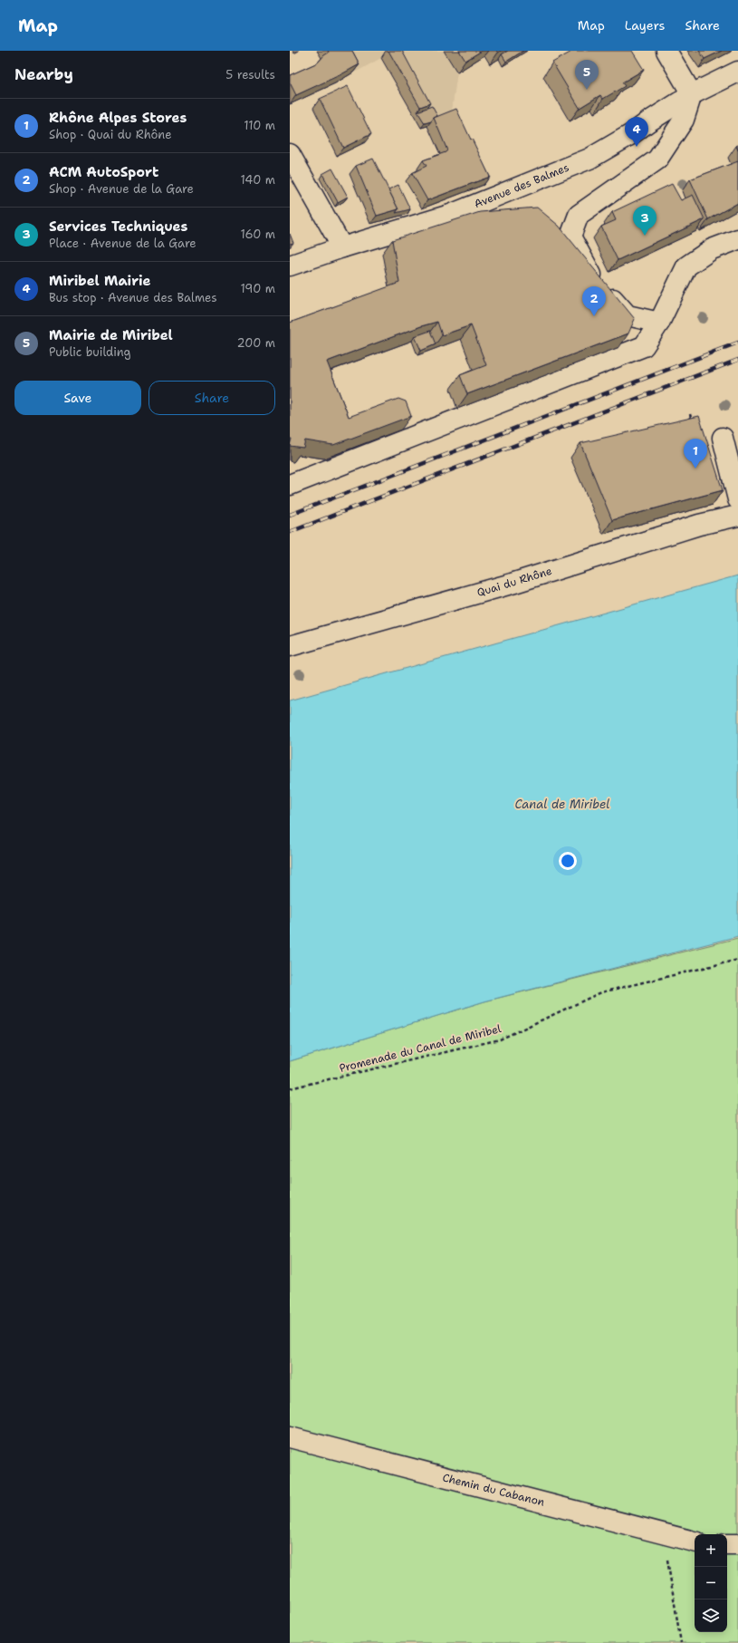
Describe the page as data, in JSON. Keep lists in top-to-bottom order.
{
  "streets": {
    "street": ["Avenue des Balmes", "Quai du Rhône", "Chemin du Cabanon"],
    "path": ["Promenade du Canal de Miribel"]
  },
  "water": ["Canal de Miribel"],
  "page": {
    "header": "Map",
    "nav": ["Map", "Layers", "Share"],
    "heading": ["Nearby", "5 results"],
    "pins": [
      "5",
      "4",
      "3",
      "2",
      "1"
    ],
    "list": [
      {
        "mark": "1",
        "name": "Rhône Alpes Stores",
        "note": "Shop · Quai du Rhône",
        "value": "110 m"
      },
      {
        "mark": "2",
        "name": "ACM AutoSport",
        "note": "Shop · Avenue de la Gare",
        "value": "140 m"
      },
      {
        "mark": "3",
        "name": "Services Techniques",
        "note": "Place · Avenue de la Gare",
        "value": "160 m"
      },
      {
        "mark": "4",
        "name": "Miribel Mairie",
        "note": "Bus stop · Avenue des Balmes",
        "value": "190 m"
      },
      {
        "mark": "5",
        "name": "Mairie de Miribel",
        "note": "Public building",
        "value": "200 m"
      }
    ],
    "buttons": ["Save", "Share"],
    "map_buttons": ["+", "−"]
  }
}
